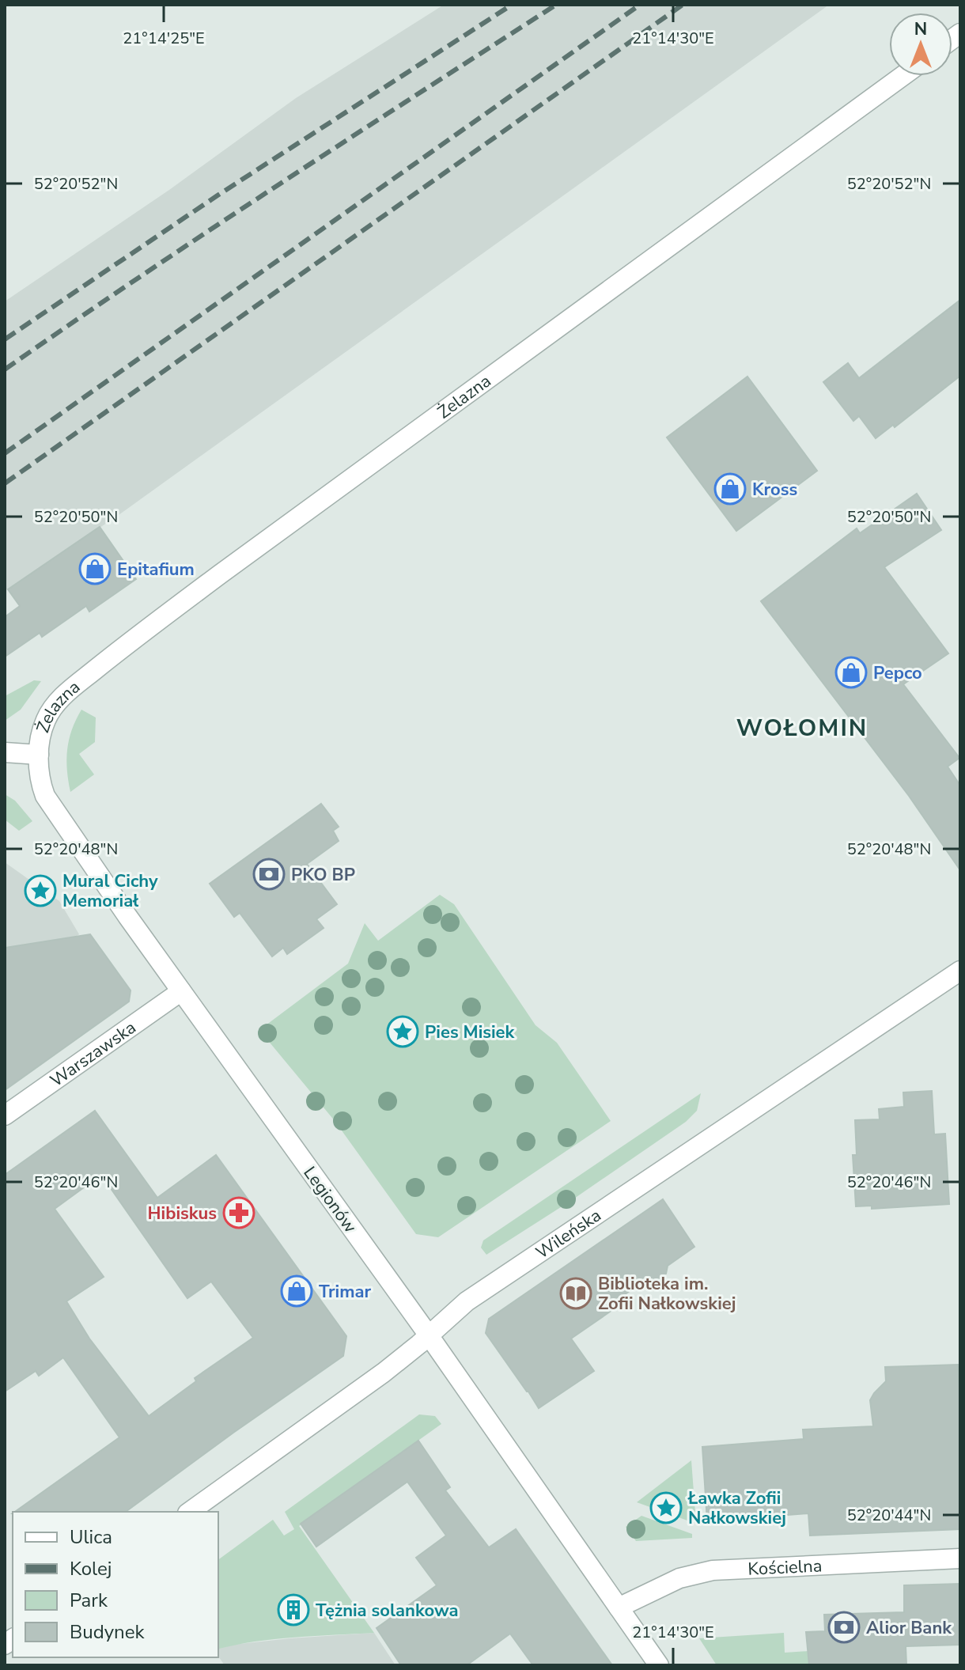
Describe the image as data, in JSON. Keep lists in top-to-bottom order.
{
  "streets": {
    "street": [
      "Żelazna",
      "Warszawska",
      "Legionów",
      "Wileńska",
      "Kościelna"
    ]
  },
  "crossings": [
    ["Żelazna", "Legionów"],
    ["Warszawska", "Legionów"],
    ["Legionów", "Wileńska"],
    ["Legionów", "Kościelna"]
  ],
  "districts": ["WOŁOMIN"],
  "places": {
    "shop": [
      "Kross",
      "Epitafium",
      "Pepco",
      "Trimar"
    ],
    "bank": ["PKO BP", "Alior Bank"],
    "place": ["Mural Cichy Memoriał", "Pies Misiek", "Ławka Zofii Nałkowskiej"],
    "pharmacy": ["Hibiskus"],
    "library": ["Biblioteka im. Zofii Nałkowskiej"],
    "building": ["Tężnia solankowa"]
  },
  "legend": [
    "Ulica",
    "Kolej",
    "Park",
    "Budynek"
  ],
  "north": "top",
  "coordinates": [
    "21°14'25\"E",
    "21°14'30\"E",
    "52°20'52\"N",
    "52°20'50\"N",
    "52°20'48\"N",
    "52°20'46\"N",
    "52°20'44\"N"
  ]
}
